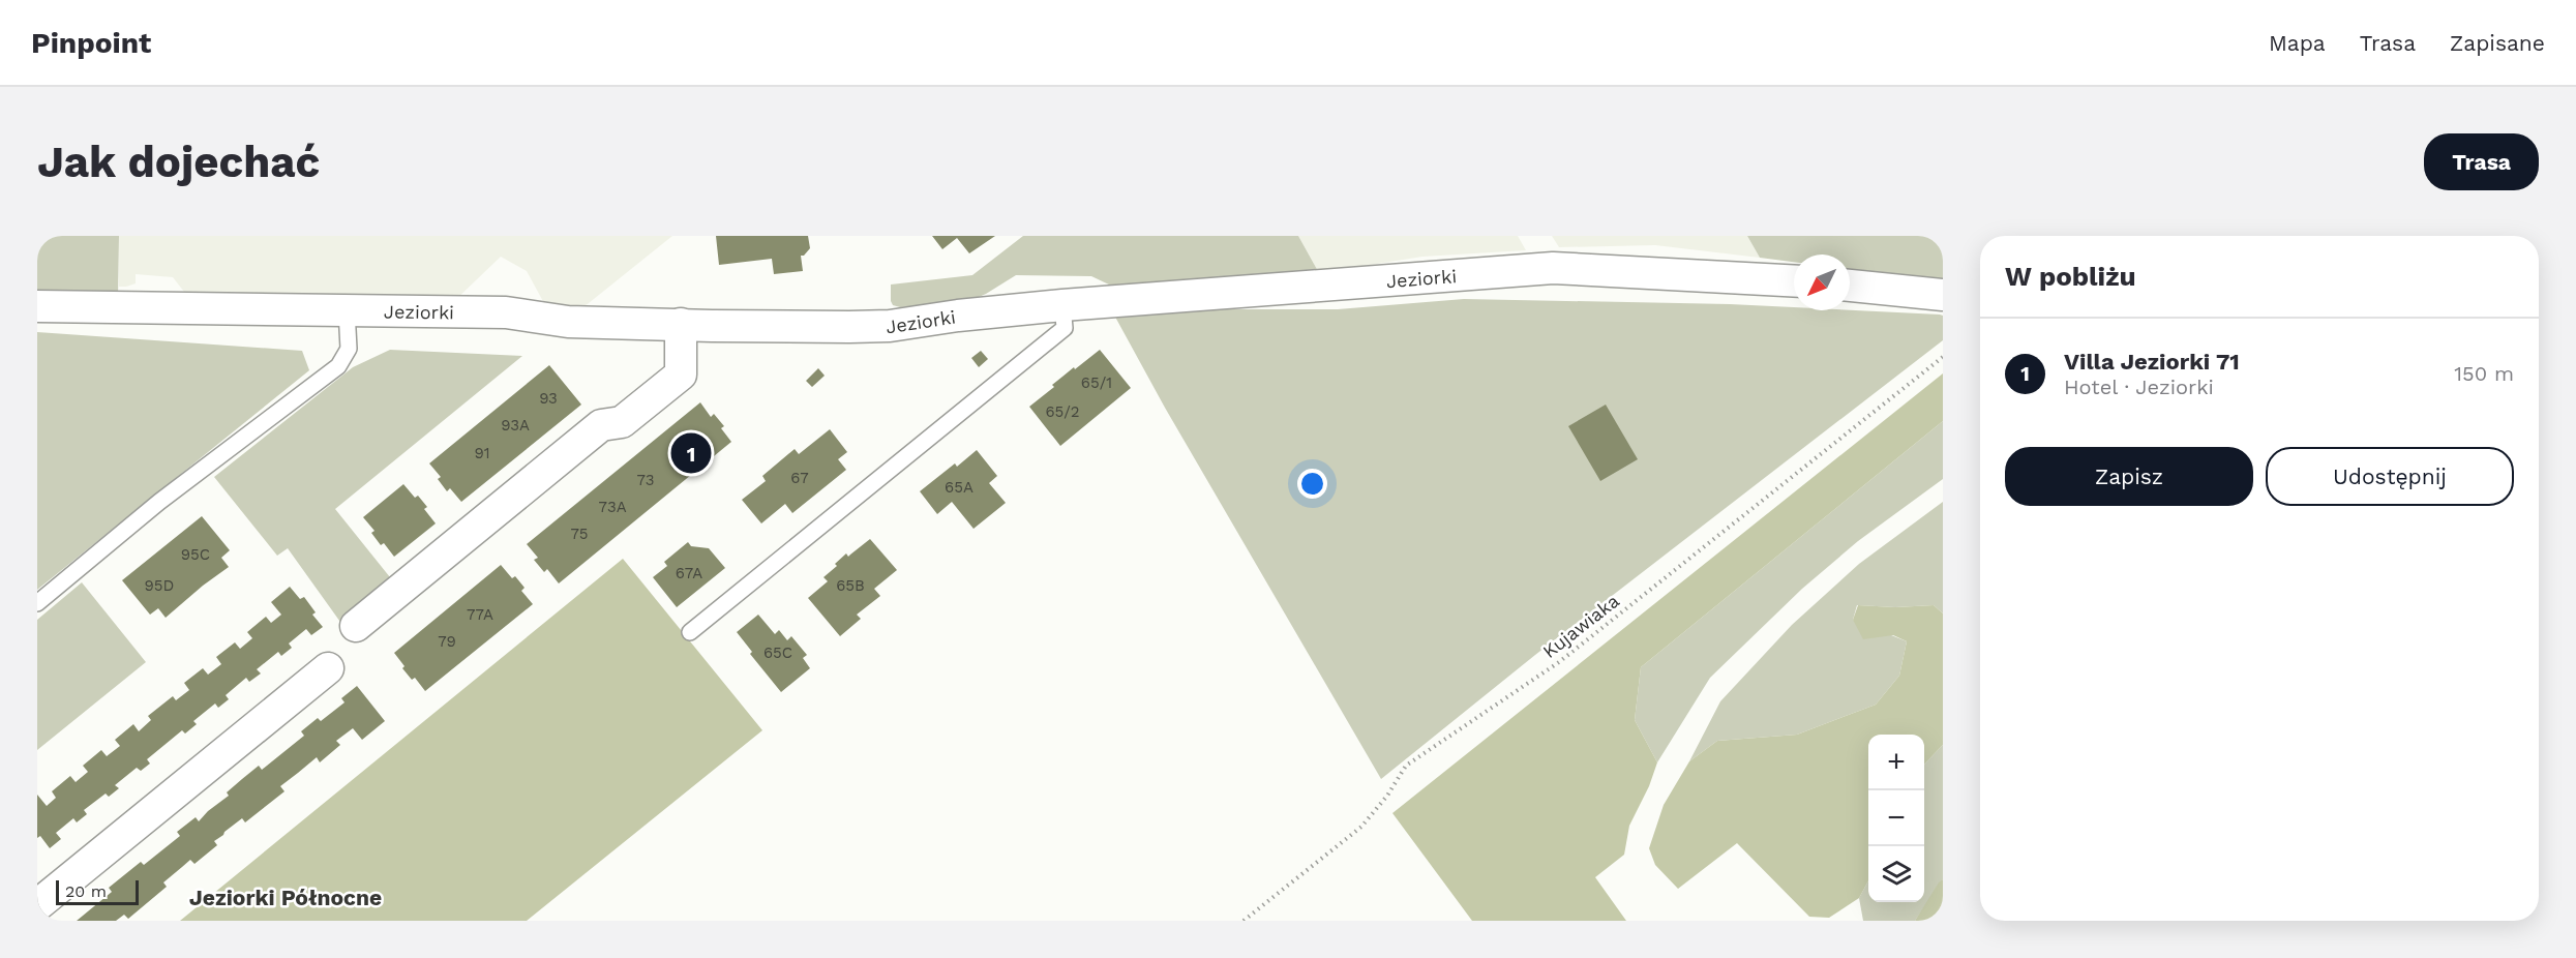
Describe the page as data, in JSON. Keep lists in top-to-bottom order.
{
  "streets": {
    "street": ["Jeziorki"],
    "path": ["Kujawiaka"]
  },
  "districts": ["Jeziorki Północne"],
  "house_numbers": [
    "65/1",
    "93",
    "65/2",
    "93A",
    "91",
    "67",
    "73",
    "65A",
    "73A",
    "75",
    "95C",
    "67A",
    "95D",
    "65B",
    "77A",
    "79",
    "65C"
  ],
  "scale_bar": "20 m",
  "north": "bottom left",
  "page": {
    "header": "Pinpoint",
    "nav": ["Mapa", "Trasa", "Zapisane"],
    "buttons": [
      "Trasa",
      ["Zapisz", "Udostępnij"]
    ],
    "title": "Jak dojechać",
    "heading": "W pobliżu",
    "list": [
      {
        "mark": "1",
        "name": "Villa Jeziorki 71",
        "note": "Hotel · Jeziorki",
        "value": "150 m"
      }
    ],
    "pins": "1",
    "map_buttons": ["+", "−"],
    "scale": "20 m"
  }
}
